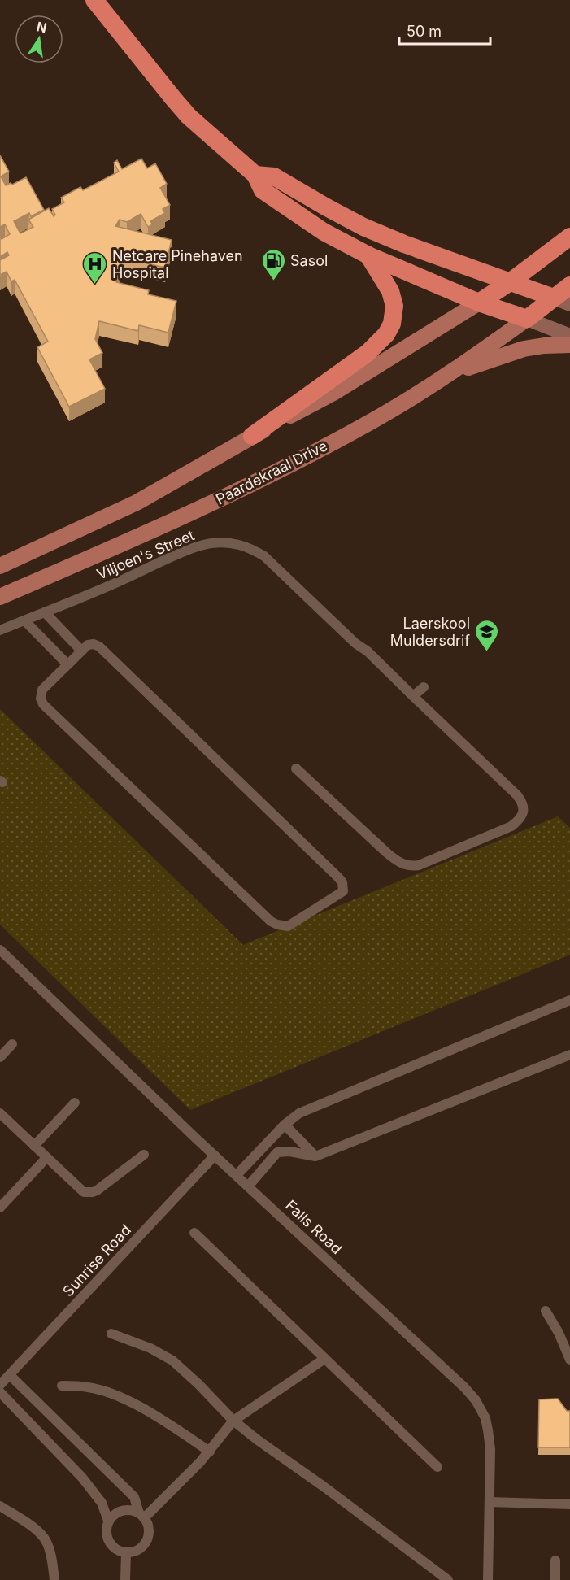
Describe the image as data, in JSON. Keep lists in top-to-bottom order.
{
  "streets": {
    "main road": ["Paardekraal Drive"],
    "street": ["Viljoen's Street", "Falls Road", "Sunrise Road"]
  },
  "crossings": [
    ["Falls Road", "Sunrise Road"]
  ],
  "places": {
    "fuel station": ["Sasol"],
    "hospital": ["Netcare Pinehaven Hospital"],
    "school or university": ["Laerskool Muldersdrif"]
  },
  "scale_bar": "50 m",
  "north": "top"
}
